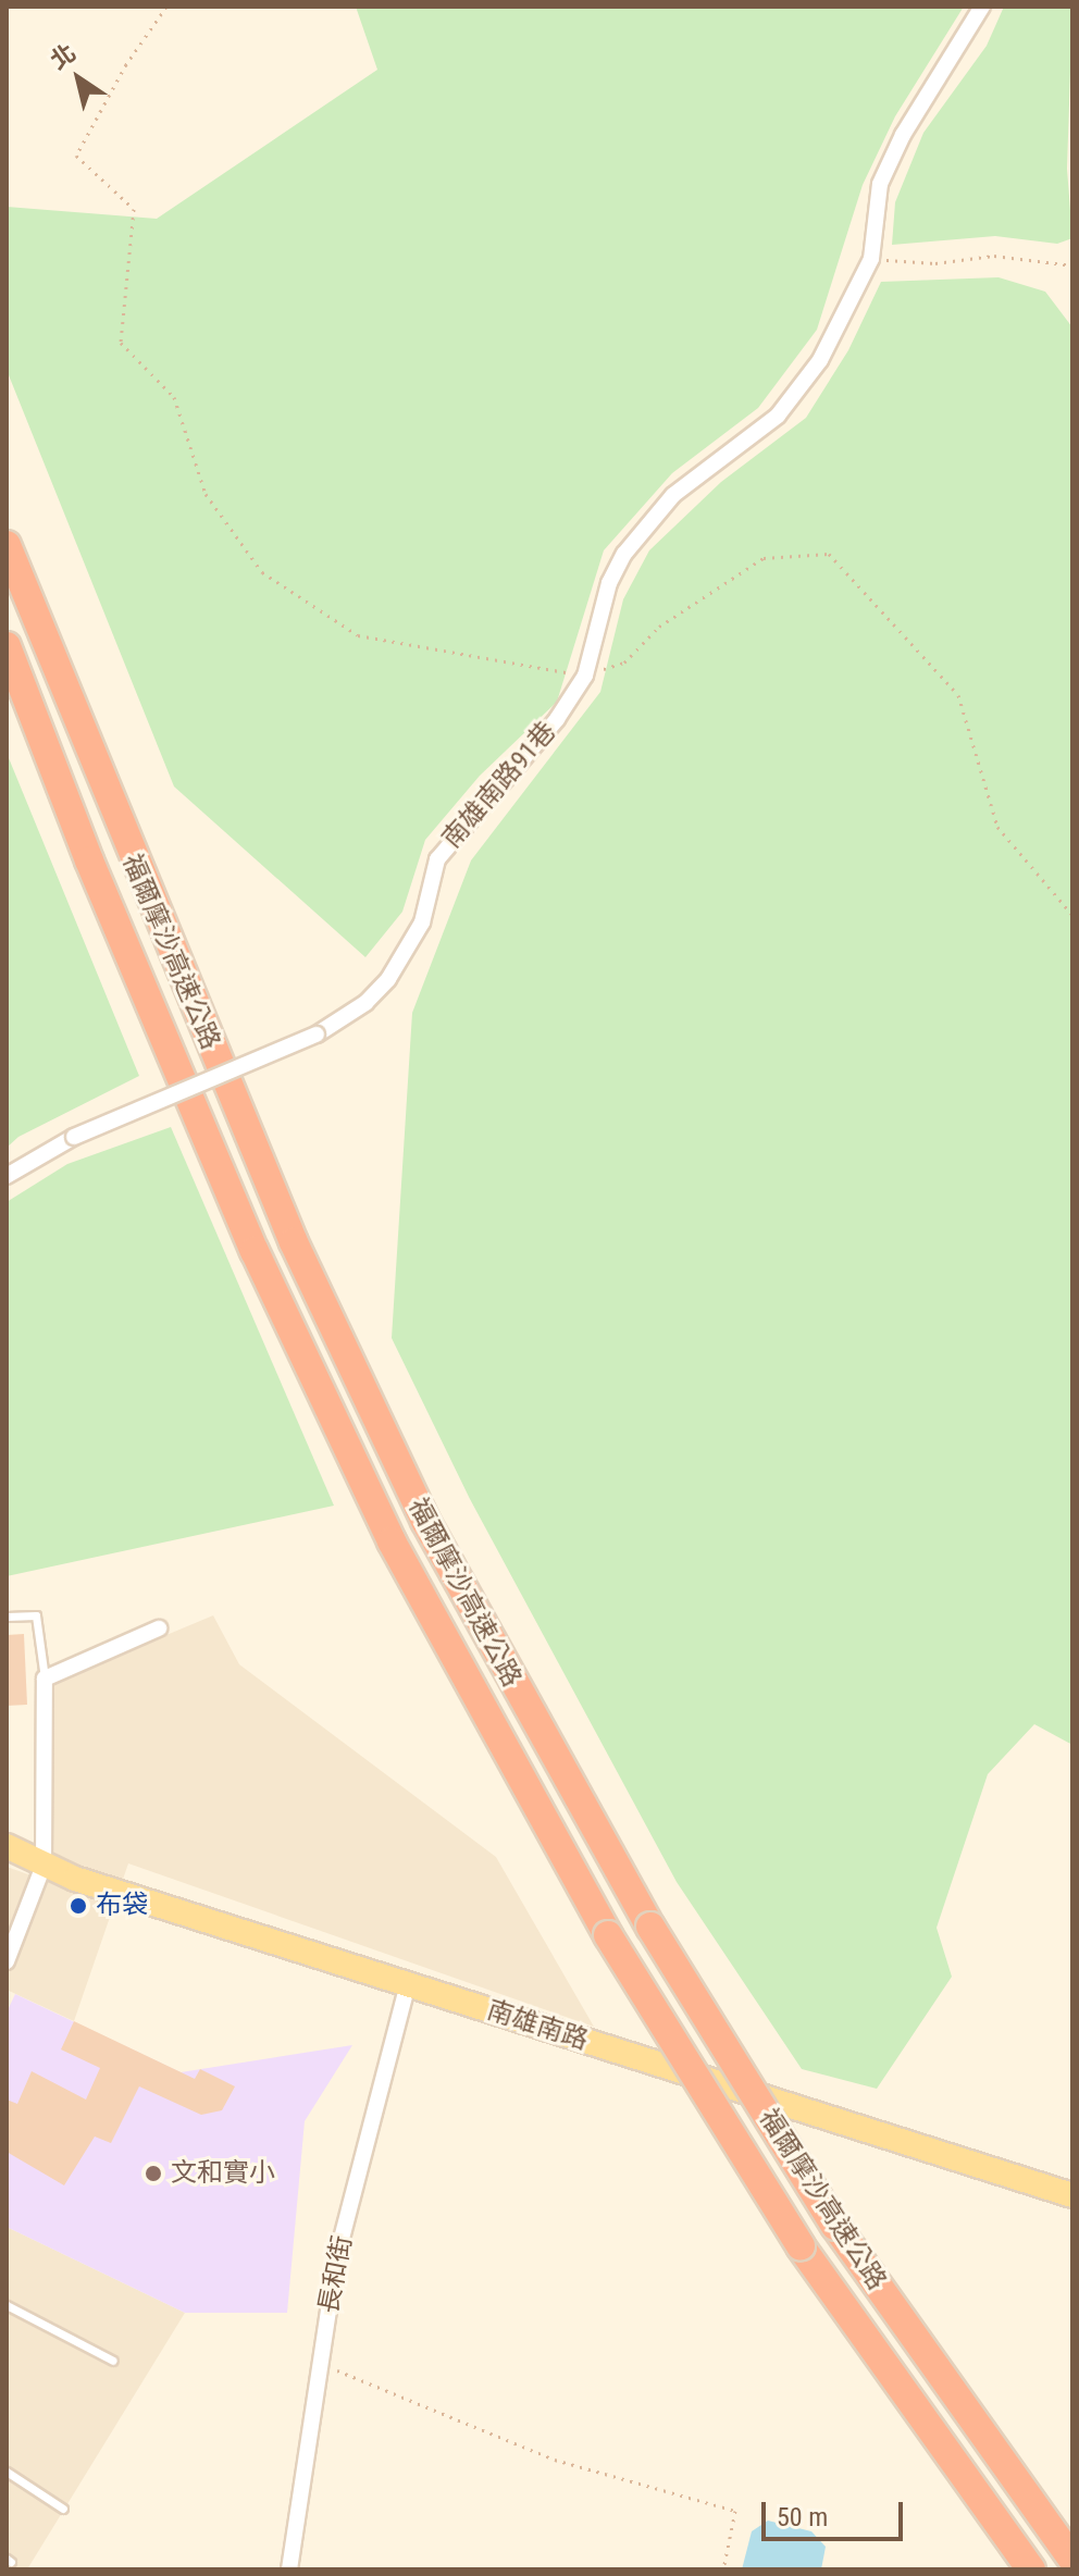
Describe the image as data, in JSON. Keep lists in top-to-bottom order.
{
  "streets": {
    "highway": ["福爾摩沙高速公路"],
    "main road": ["南雄南路"],
    "street": ["南雄南路91巷", "長和街"]
  },
  "crossings": [
    ["南雄南路", "長和街"]
  ],
  "places": ["布袋", "文和實小"],
  "scale_bar": "50 m",
  "north": "top left"
}
